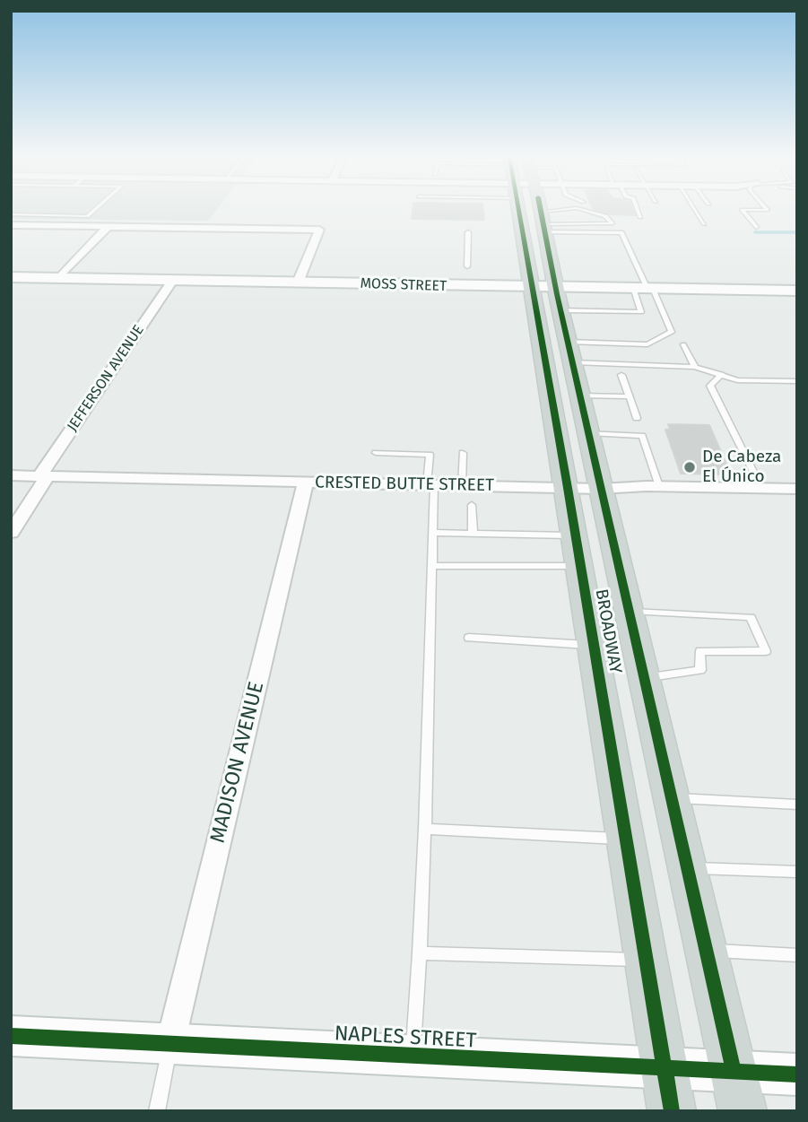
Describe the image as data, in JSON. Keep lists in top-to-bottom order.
{
  "streets": {
    "main road": ["BROADWAY"],
    "street": [
      "MOSS STREET",
      "JEFFERSON AVENUE",
      "CRESTED BUTTE STREET",
      "MADISON AVENUE",
      "NAPLES STREET"
    ]
  },
  "crossings": [
    ["MOSS STREET", "JEFFERSON AVENUE"],
    ["MOSS STREET", "BROADWAY"],
    ["JEFFERSON AVENUE", "CRESTED BUTTE STREET"],
    ["CRESTED BUTTE STREET", "BROADWAY"],
    ["CRESTED BUTTE STREET", "MADISON AVENUE"],
    ["BROADWAY", "NAPLES STREET"],
    ["MADISON AVENUE", "NAPLES STREET"]
  ],
  "places": ["De Cabeza El Único"]
}
